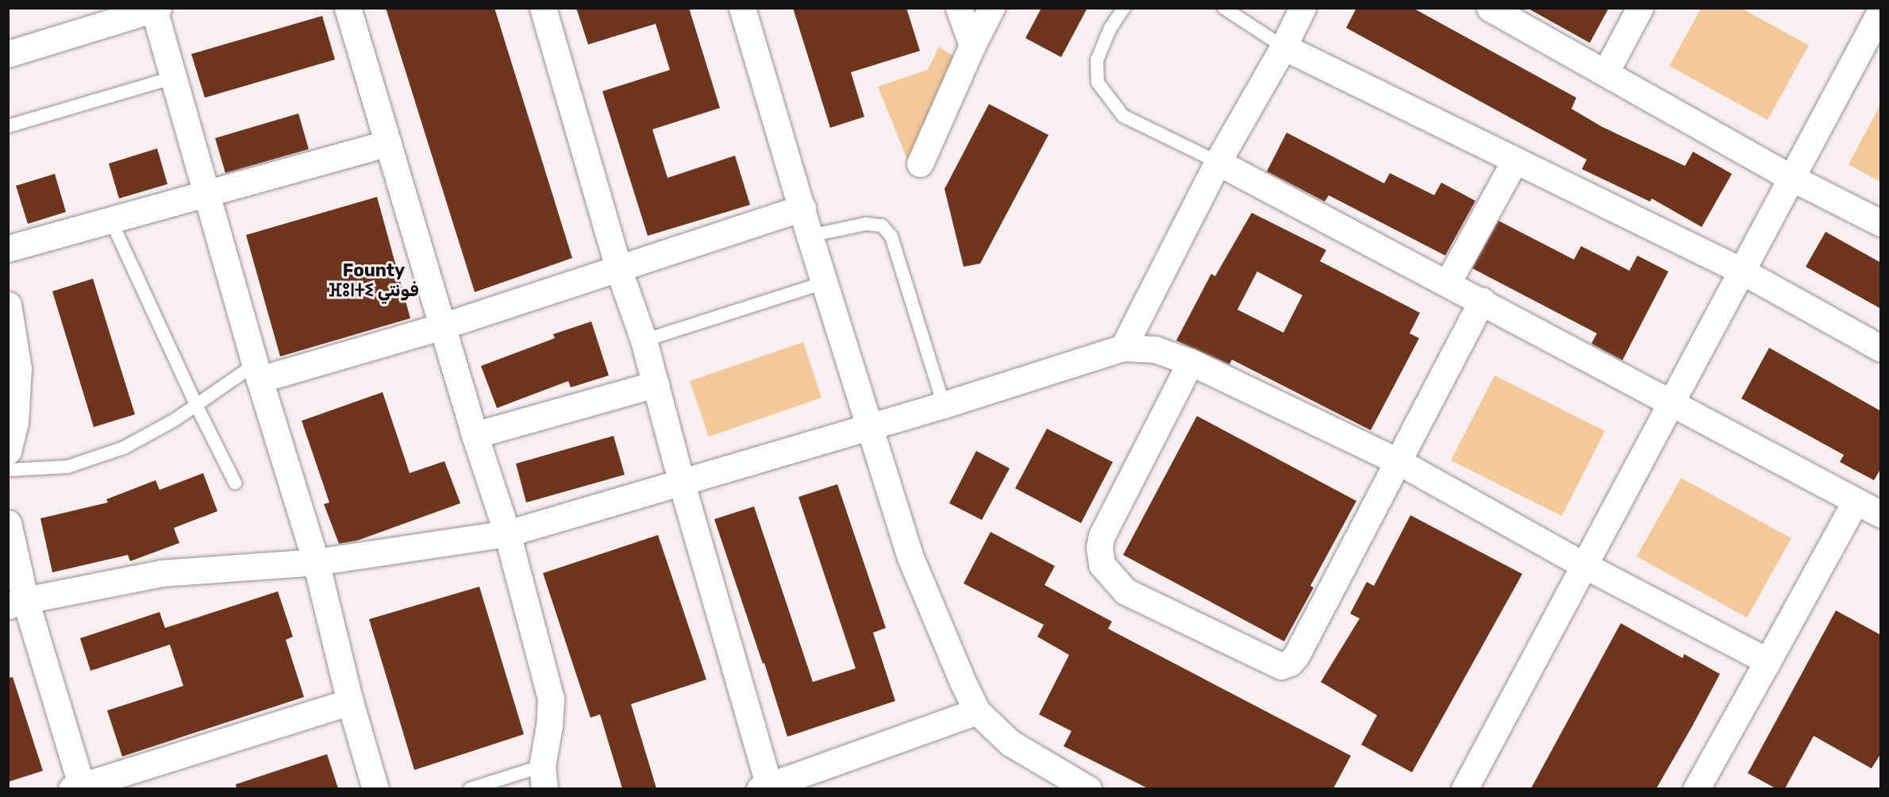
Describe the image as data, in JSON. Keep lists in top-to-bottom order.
{
  "districts": ["Founty ⴼⵓⵏⵜⵉ فونتي"]
}
